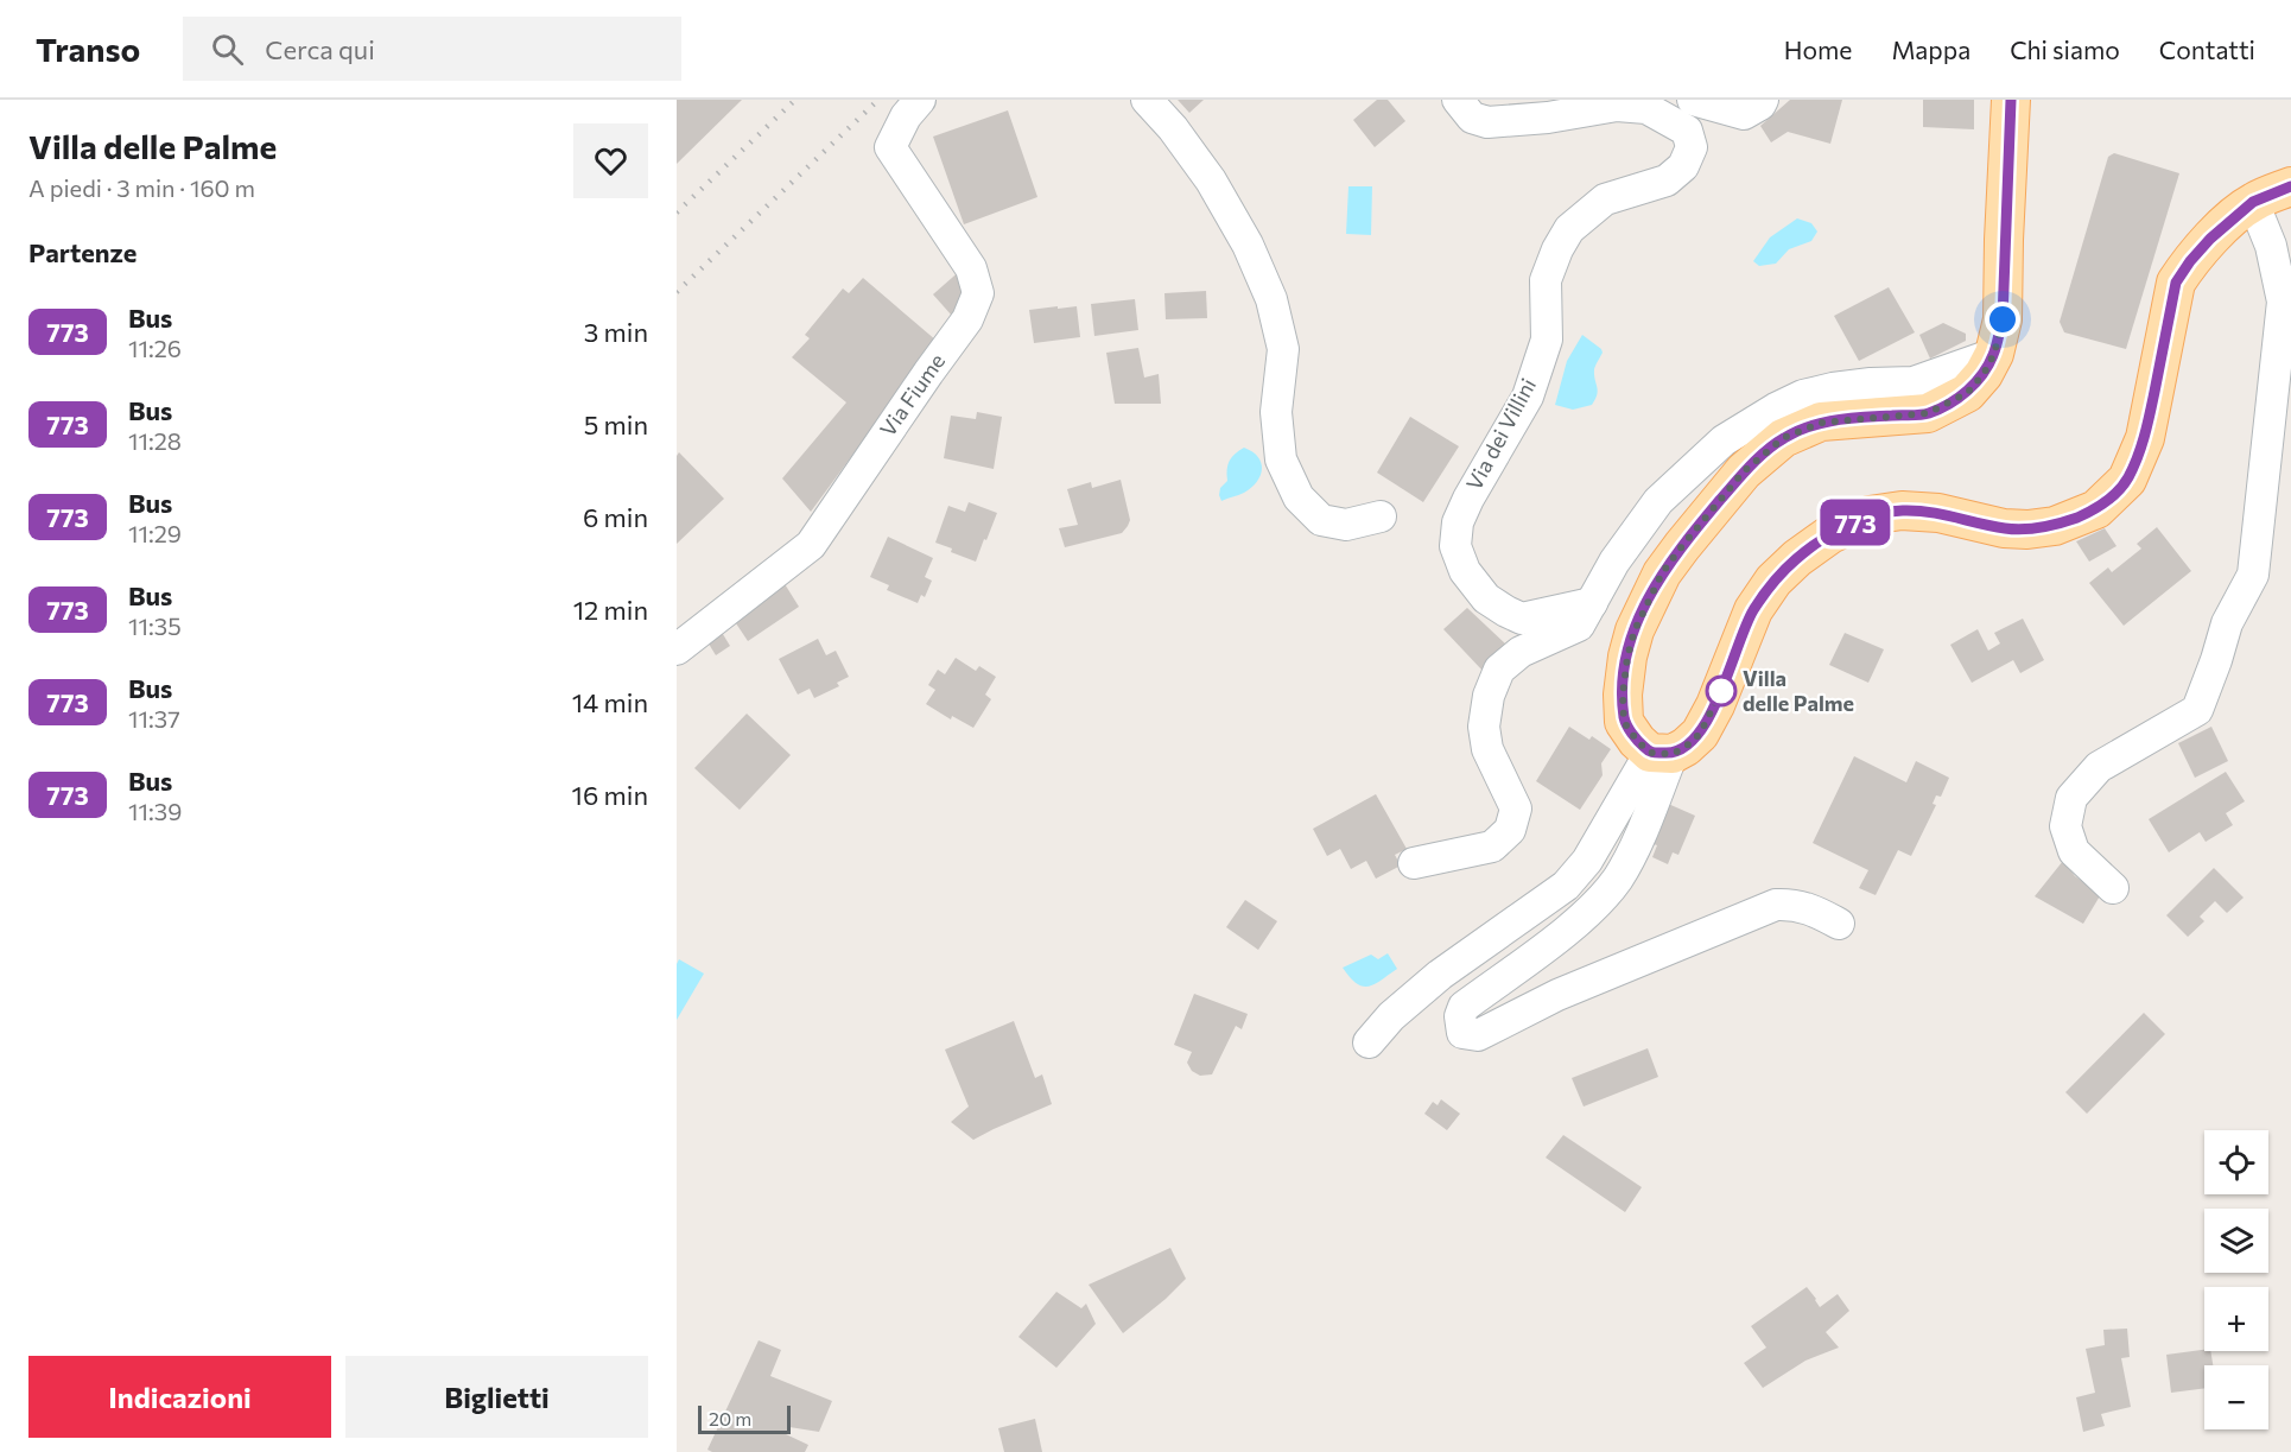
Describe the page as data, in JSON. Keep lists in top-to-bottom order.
{
  "streets": {
    "street": ["Via Fiume", "Via dei Villini"]
  },
  "places": ["Villa delle Palme"],
  "lines": ["bus line 773"],
  "scale_bar": "20 m",
  "page": {
    "header": "Transo",
    "search": "Cerca qui",
    "nav": [
      "Home",
      "Mappa",
      "Chi siamo",
      "Contatti"
    ],
    "heading": [
      ["Villa delle Palme", "A piedi · 3 min · 160 m"],
      "Partenze"
    ],
    "on_map": "773",
    "list": [
      {
        "mark": "773",
        "name": "Bus",
        "note": "11:26",
        "value": "3 min"
      },
      {
        "mark": "773",
        "name": "Bus",
        "note": "11:28",
        "value": "5 min"
      },
      {
        "mark": "773",
        "name": "Bus",
        "note": "11:29",
        "value": "6 min"
      },
      {
        "mark": "773",
        "name": "Bus",
        "note": "11:35",
        "value": "12 min"
      },
      {
        "mark": "773",
        "name": "Bus",
        "note": "11:37",
        "value": "14 min"
      },
      {
        "mark": "773",
        "name": "Bus",
        "note": "11:39",
        "value": "16 min"
      }
    ],
    "map_buttons": ["+", "−"],
    "buttons": ["Indicazioni", "Biglietti"],
    "scale": "20 m"
  }
}
